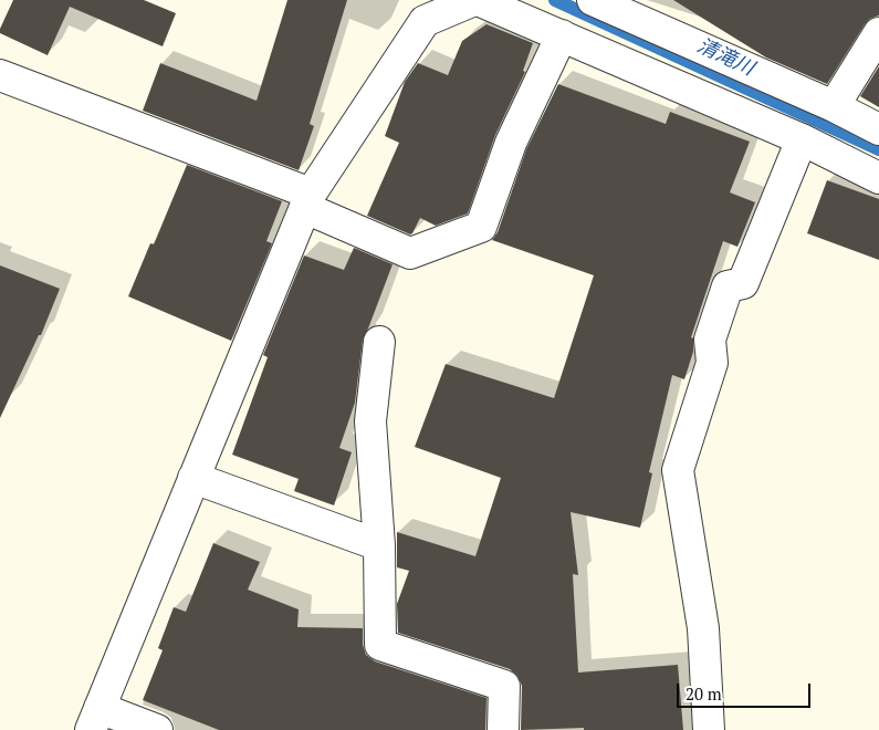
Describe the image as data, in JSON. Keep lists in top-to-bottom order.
{
  "water": ["清滝川"],
  "scale_bar": "20 m"
}
